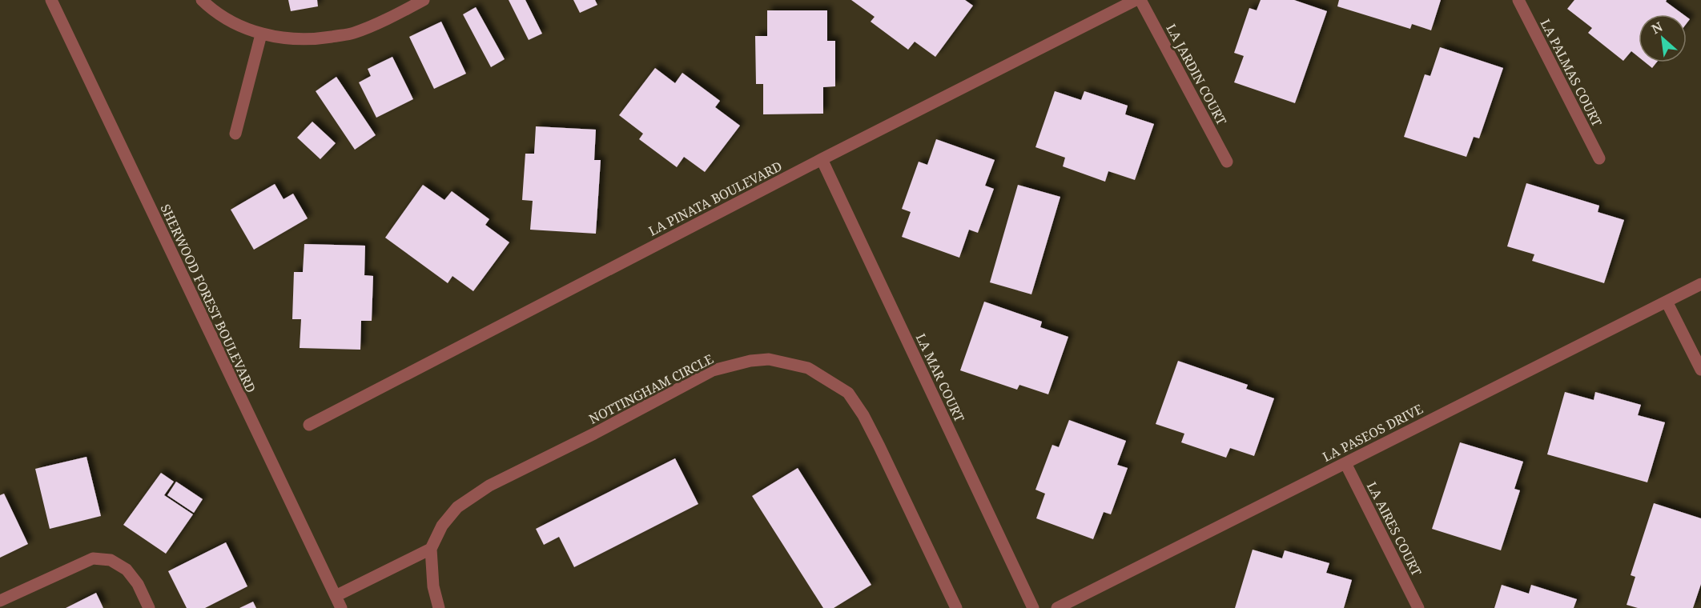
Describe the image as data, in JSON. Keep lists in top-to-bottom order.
{
  "streets": {
    "street": [
      "LA PALMAS COURT",
      "LA JARDIN COURT",
      "LA PINATA BOULEVARD",
      "SHERWOOD FOREST BOULEVARD",
      "LA MAR COURT",
      "NOTTINGHAM CIRCLE",
      "LA PASEOS DRIVE",
      "LA AIRES COURT"
    ]
  },
  "crossings": [
    ["LA PINATA BOULEVARD", "LA MAR COURT"],
    ["LA PASEOS DRIVE", "LA AIRES COURT"]
  ],
  "north": "top left"
}
